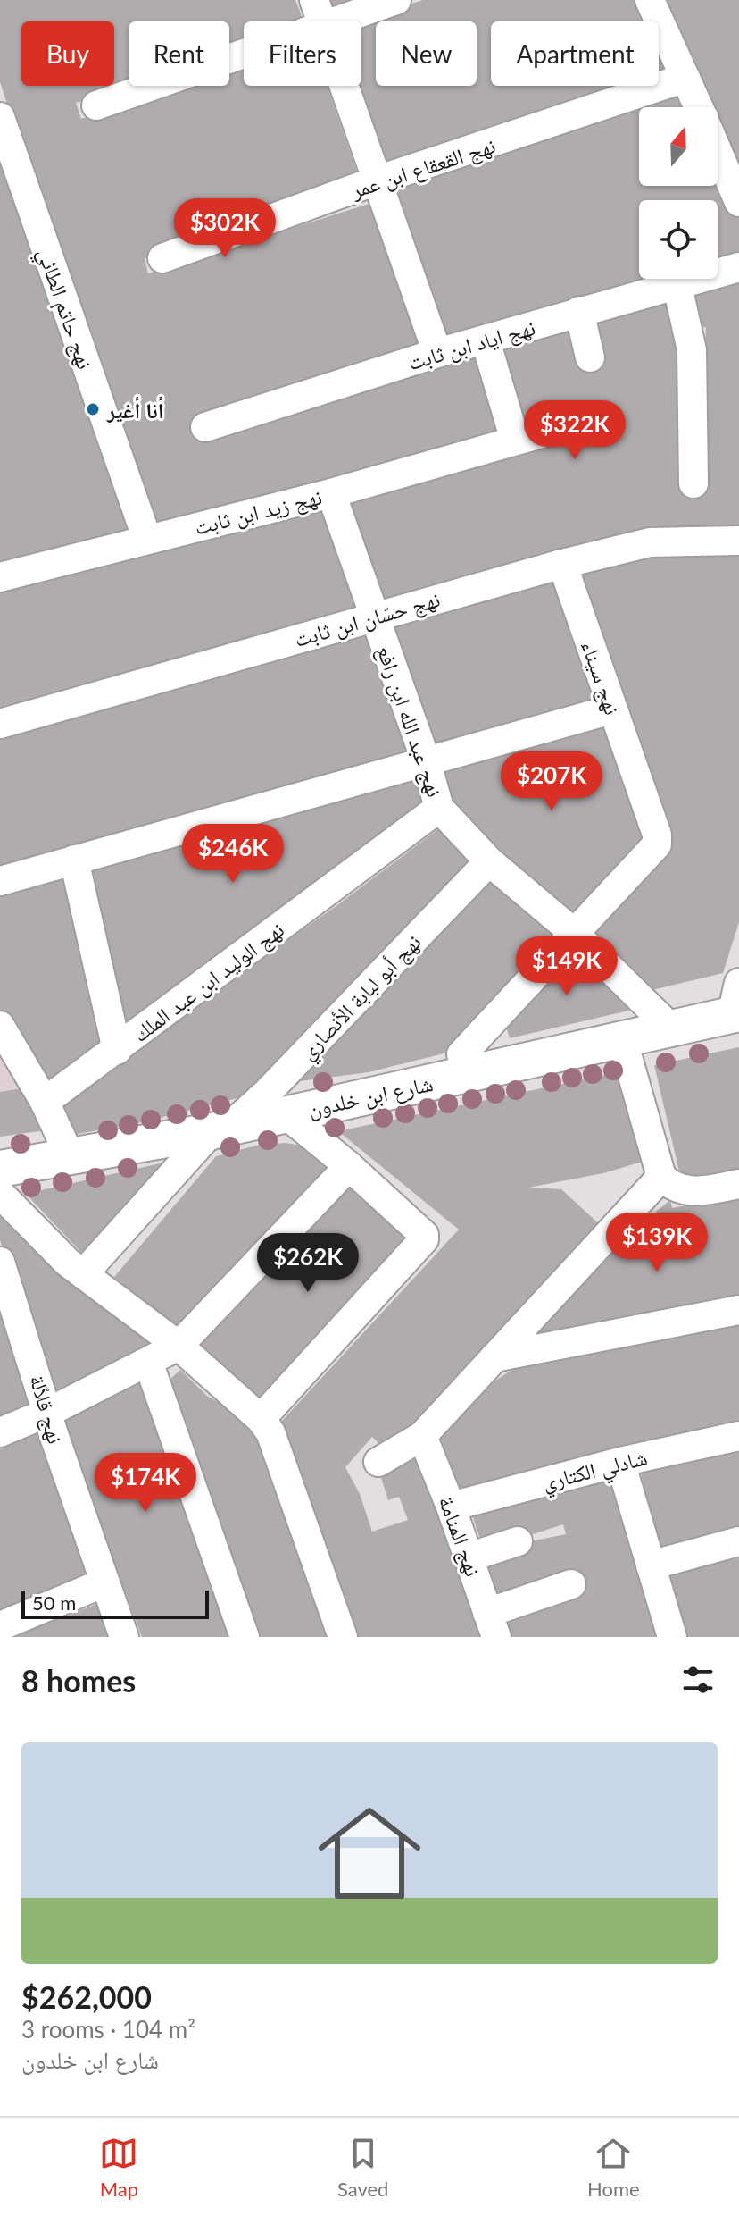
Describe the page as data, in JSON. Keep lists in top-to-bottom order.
{
  "streets": {
    "street": [
      "نهج القعقاع ابن عمر",
      "نهج حاتم الطائي",
      "نهج اياد ابن ثابت",
      "نهج زيد ابن ثابت",
      "نهج حسّان ابن ثابت",
      "نهج سيناء",
      "نهج عبد الله ابن رافع",
      "نهج الوليد ابن عبد الملك",
      "نهج أبو لبابة الأنصاري",
      "شارع ابن خلدون",
      "نهج قلاّلة",
      "شادلي الكتاري",
      "نهج المنامة"
    ]
  },
  "crossings": [
    ["نهج حاتم الطائي", "نهج زيد ابن ثابت"],
    ["نهج زيد ابن ثابت", "نهج عبد الله ابن رافع"],
    ["نهج حسّان ابن ثابت", "نهج سيناء"],
    ["نهج حسّان ابن ثابت", "نهج عبد الله ابن رافع"],
    ["نهج سيناء", "نهج عبد الله ابن رافع"],
    ["نهج عبد الله ابن رافع", "نهج الوليد ابن عبد الملك"],
    ["نهج عبد الله ابن رافع", "نهج أبو لبابة الأنصاري"],
    ["نهج عبد الله ابن رافع", "شارع ابن خلدون"],
    ["نهج أبو لبابة الأنصاري", "شارع ابن خلدون"],
    ["شادلي الكتاري", "نهج المنامة"]
  ],
  "places": ["أنا أغير"],
  "scale_bar": "50 m",
  "north": "top",
  "page": {
    "chip": [
      "Buy",
      "Rent",
      "Filters",
      "New",
      "Apartment"
    ],
    "price": [
      "$302K",
      "$322K",
      "$207K",
      "$246K",
      "$149K",
      "$139K",
      "$262K",
      "$174K"
    ],
    "scale": "50 m",
    "heading": "8 homes",
    "list": [
      {
        "name": "$262,000",
        "note": "3 rooms · 104 m² · شارع ابن خلدون"
      }
    ],
    "tabs": ["Map", "Saved", "Home"]
  }
}
